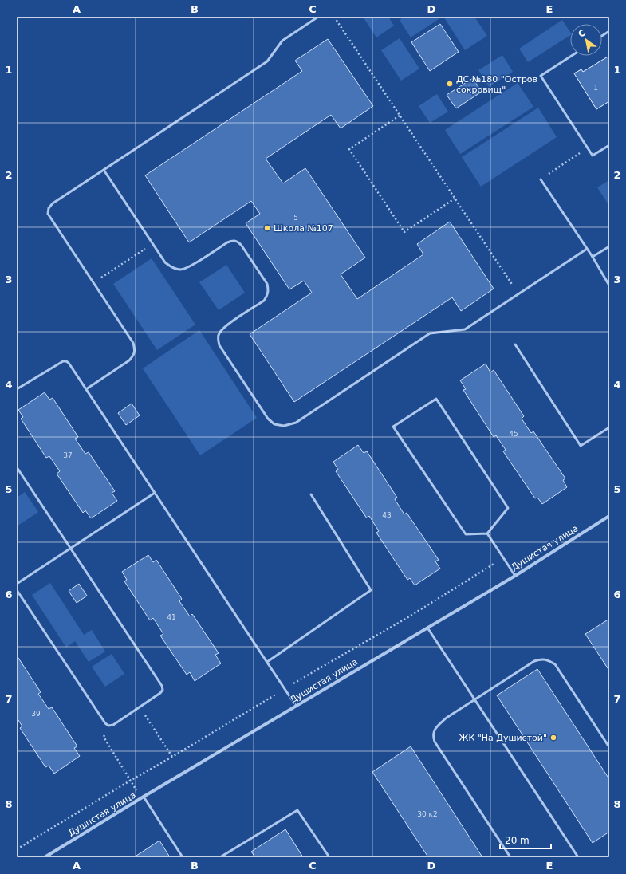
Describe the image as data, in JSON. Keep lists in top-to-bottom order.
{
  "streets": {
    "street": ["Душистая улица"]
  },
  "places": ["ДС №180 \"Остров сокровищ\"", "Школа №107", "ЖК \"На Душистой\""],
  "house_numbers": [
    "1",
    "5",
    "45",
    "37",
    "43",
    "41",
    "39",
    "30 к2"
  ],
  "scale_bar": "20 m",
  "north": "top left",
  "grid": {
    "columns": [
      "A",
      "B",
      "C",
      "D",
      "E"
    ],
    "rows": [
      "1",
      "2",
      "3",
      "4",
      "5",
      "6",
      "7",
      "8"
    ]
  }
}
